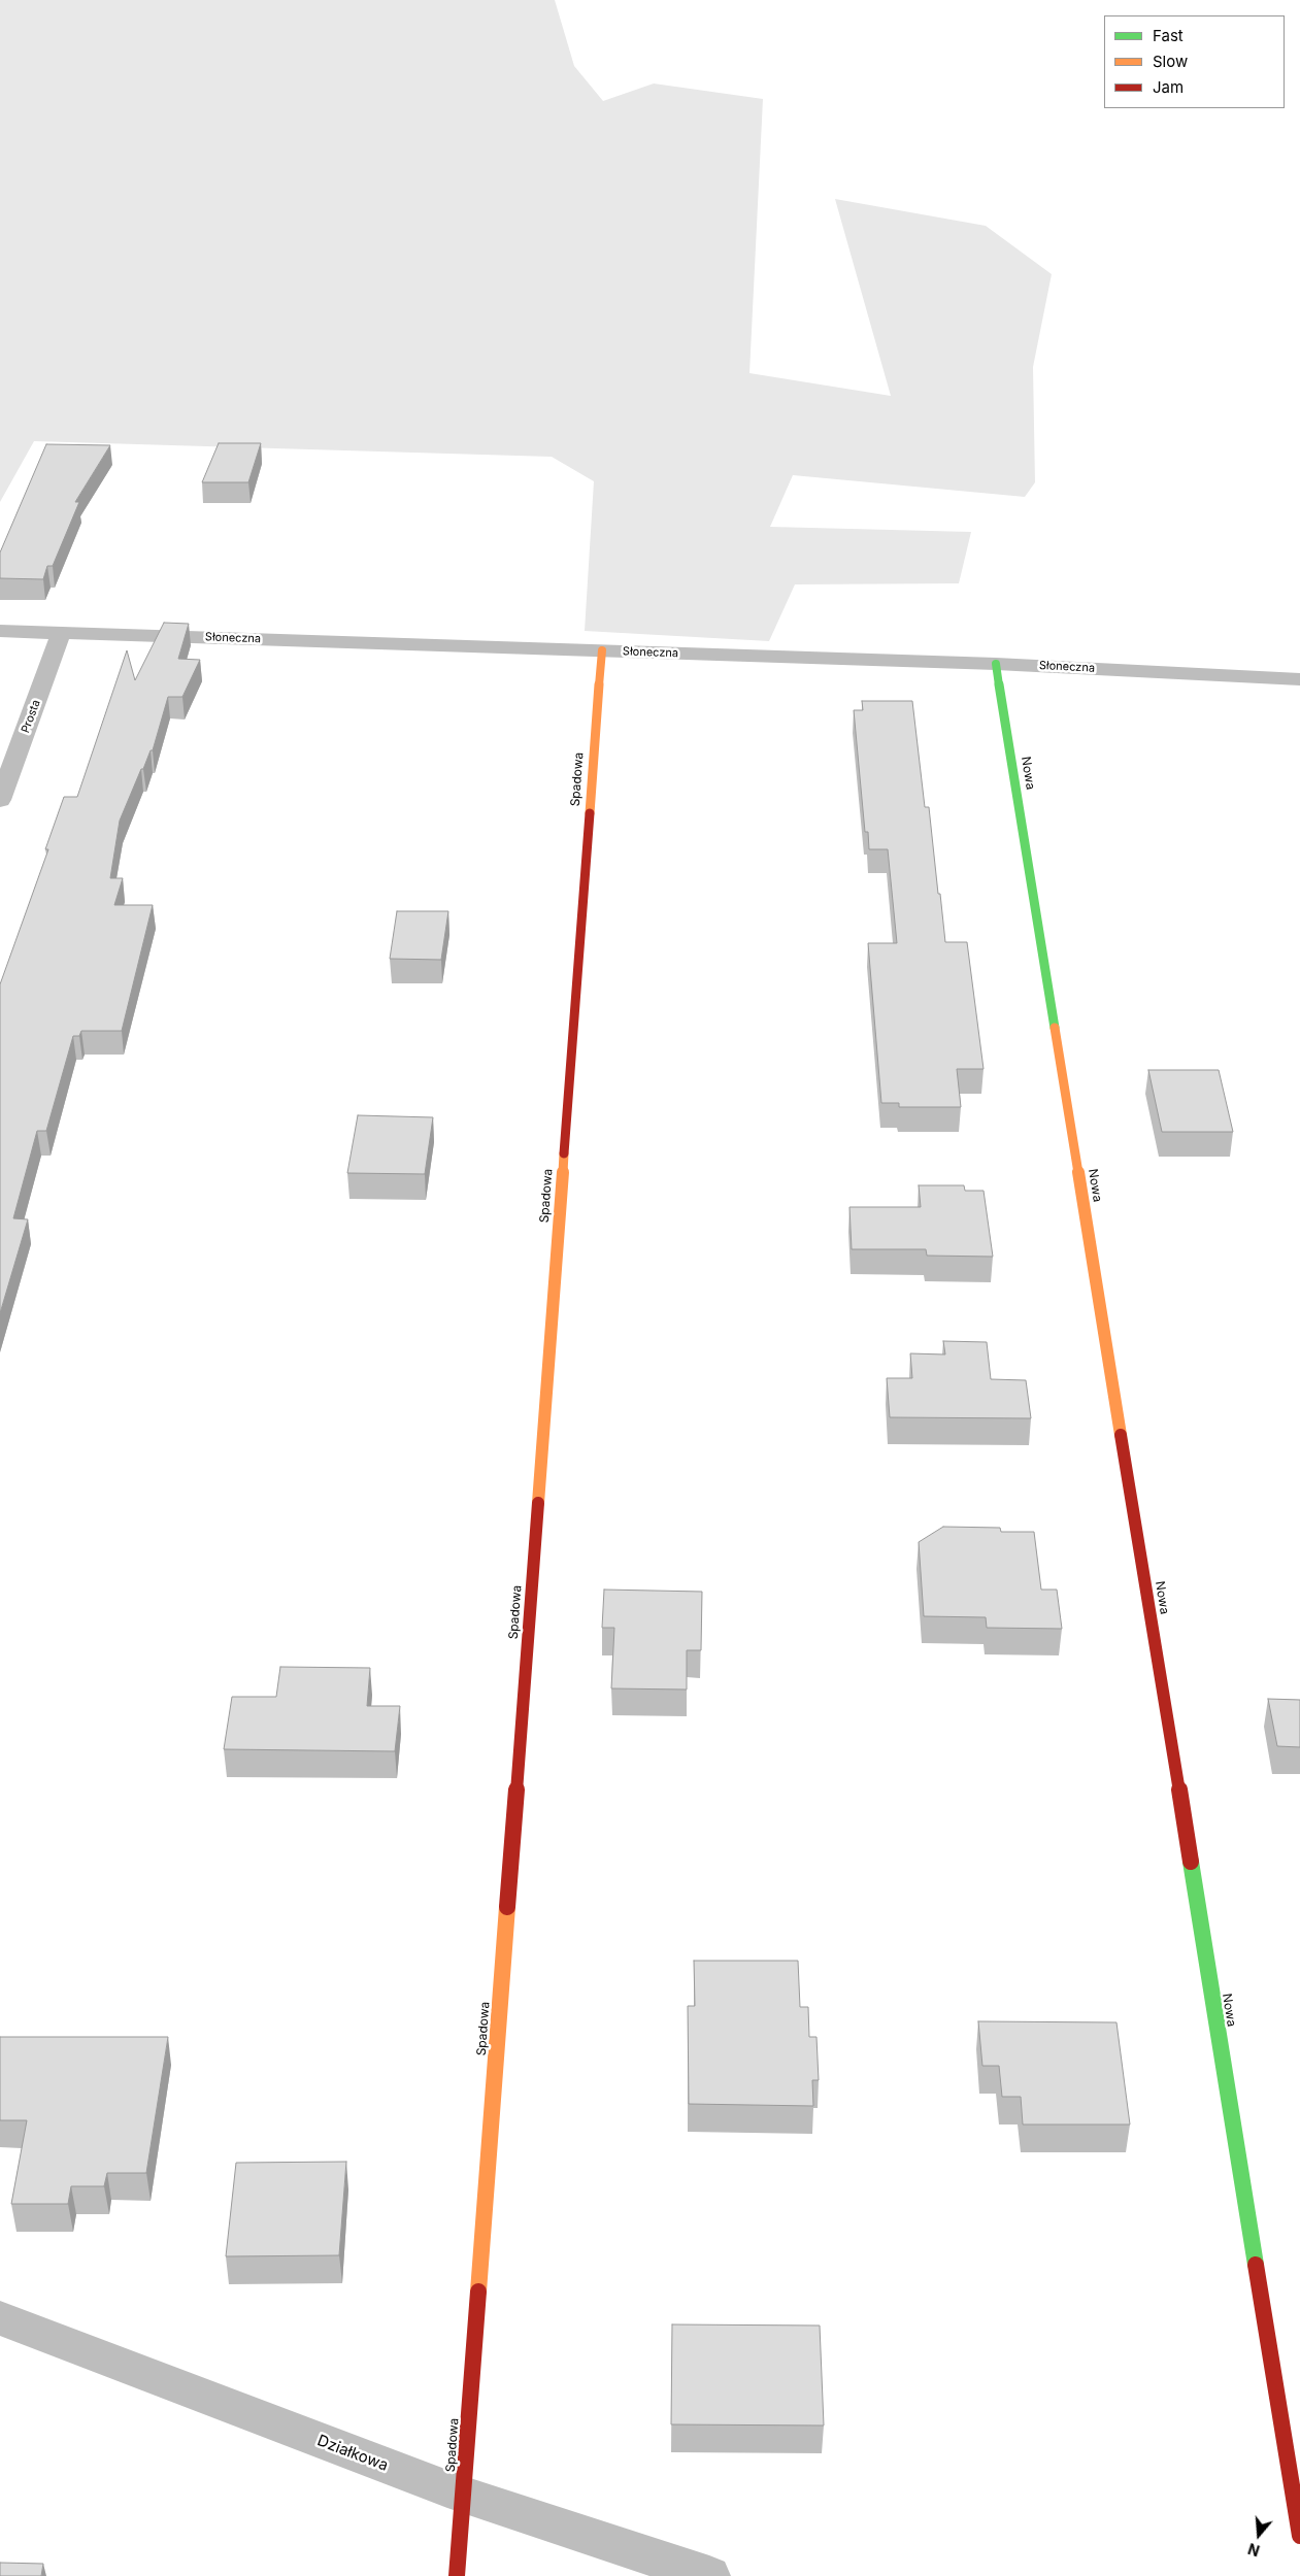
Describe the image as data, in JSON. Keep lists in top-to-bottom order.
{
  "streets": {
    "street": [
      "Słoneczna",
      "Prosta",
      "Nowa",
      "Spadowa",
      "Działkowa"
    ]
  },
  "crossings": [
    ["Słoneczna", "Prosta"],
    ["Słoneczna", "Nowa"],
    ["Słoneczna", "Spadowa"],
    ["Spadowa", "Działkowa"]
  ],
  "legend": ["Fast", "Slow", "Jam"],
  "north": "bottom"
}
